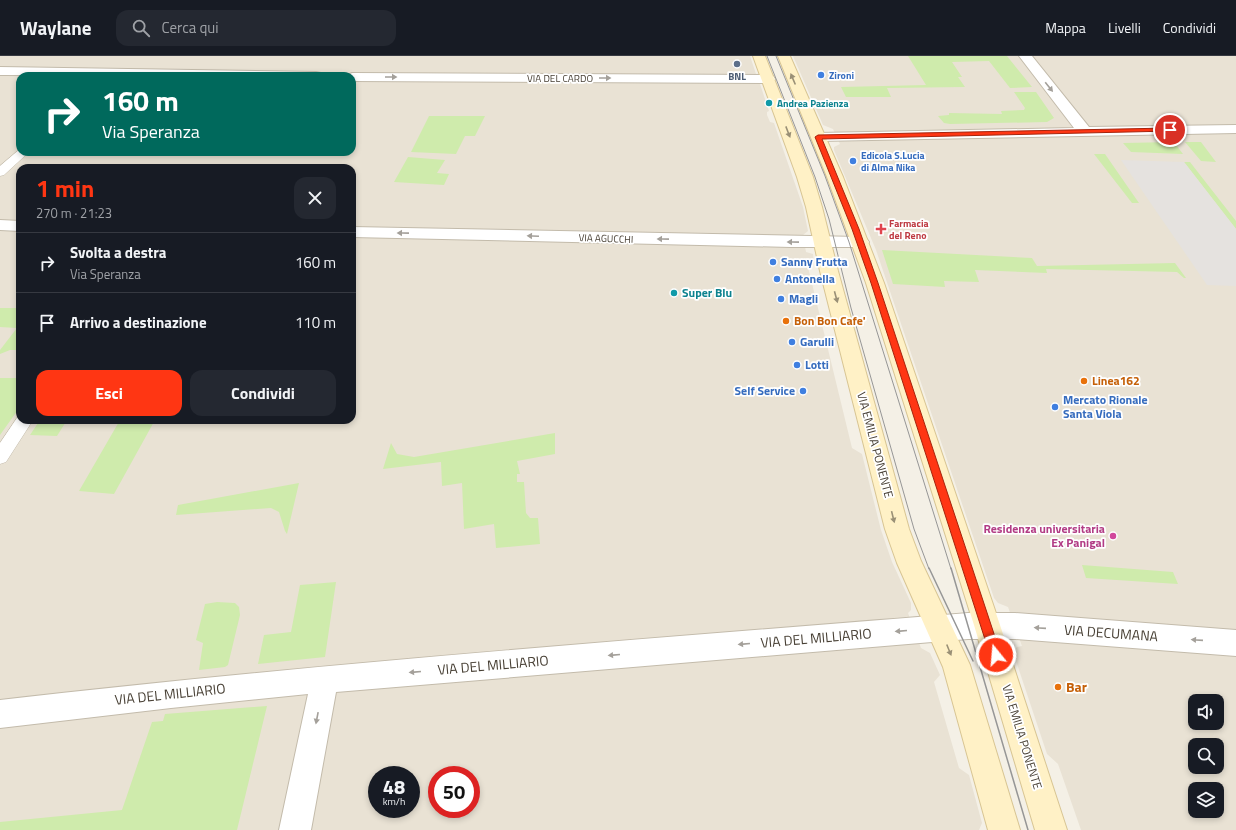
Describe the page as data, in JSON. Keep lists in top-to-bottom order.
{
  "streets": {
    "main road": ["VIA EMILIA PONENTE"],
    "street": [
      "VIA DEL CARDO",
      "VIA AGUCCHI",
      "VIA DECUMANA",
      "VIA DEL MILLIARIO"
    ]
  },
  "crossings": [
    ["VIA DEL CARDO", "VIA EMILIA PONENTE"],
    ["VIA AGUCCHI", "VIA EMILIA PONENTE"],
    ["VIA EMILIA PONENTE", "VIA DECUMANA"],
    ["VIA EMILIA PONENTE", "VIA DEL MILLIARIO"],
    ["VIA DECUMANA", "VIA DEL MILLIARIO"]
  ],
  "one_way": [
    "VIA DEL CARDO",
    "VIA AGUCCHI",
    "VIA DECUMANA",
    "VIA DEL MILLIARIO"
  ],
  "places": {
    "other": [
      "BNL",
      "Zironi",
      "Andrea Pazienza",
      "Edicola S.Lucia di Alma Nika",
      "Sanny Frutta",
      "Antonella",
      "Super Blu",
      "Magli",
      "Bon Bon Cafe'",
      "Garulli",
      "Lotti",
      "Linea162",
      "Self Service",
      "Mercato Rionale Santa Viola",
      "Residenza universitaria Ex Panigal",
      "Bar"
    ],
    "health": ["Farmacia del Reno"]
  },
  "page": {
    "header": "Waylane",
    "search": "Cerca qui",
    "nav": ["Mappa", "Livelli", "Condividi"],
    "turn": ["160 m", "Via Speranza"],
    "heading": ["1 min", "270 m · 21:23"],
    "list": [
      {
        "name": "Svolta a destra",
        "note": "Via Speranza",
        "value": "160 m"
      },
      {
        "name": "Arrivo a destinazione",
        "value": "110 m"
      }
    ],
    "buttons": ["Esci", "Condividi"],
    "speed": "48 km/h",
    "limit": "50"
  }
}
